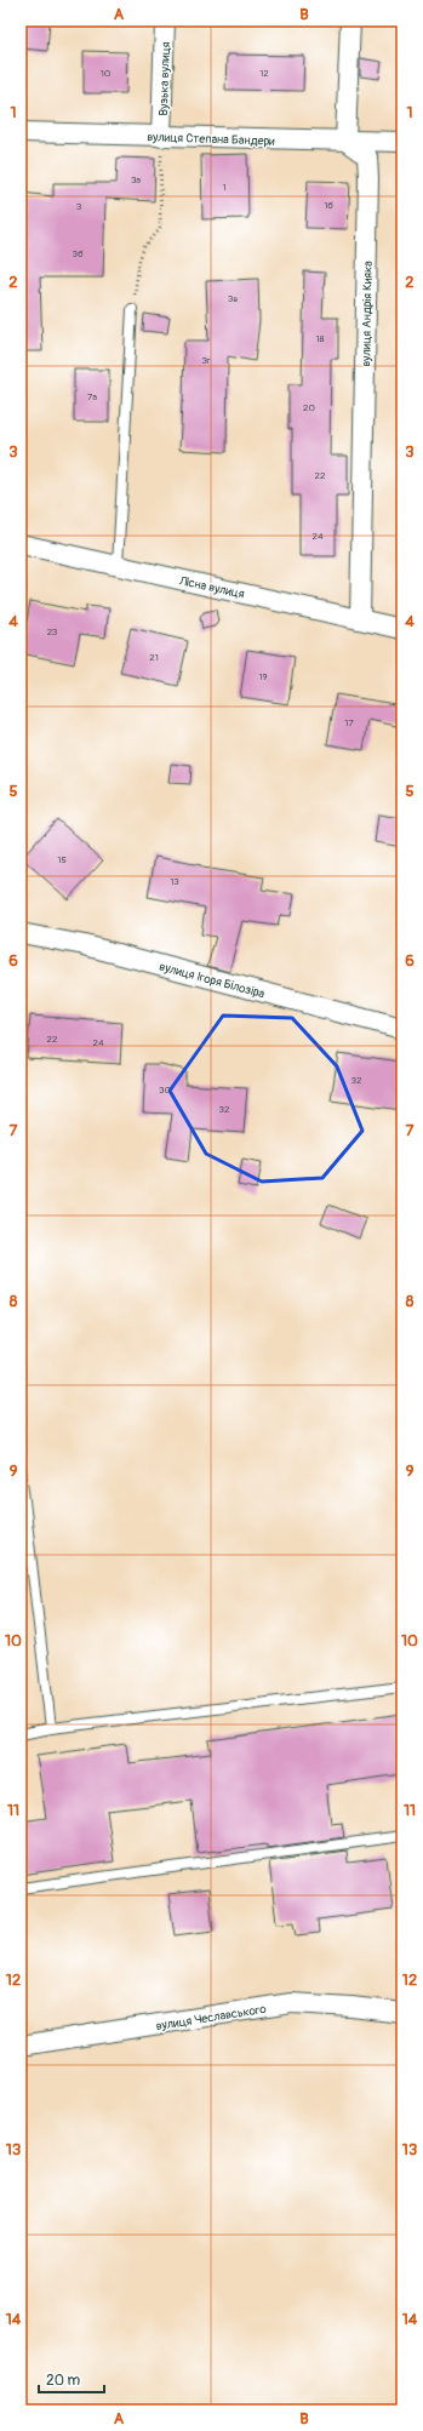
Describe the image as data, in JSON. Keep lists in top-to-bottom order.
{
  "streets": {
    "street": [
      "Вузька вулиця",
      "вулиця Степана Бандери",
      "вулиця Андрія Кияка",
      "Лісна вулиця",
      "вулиця Ігоря Білозіра",
      "вулиця Чеславського"
    ]
  },
  "crossings": [
    ["Вузька вулиця", "вулиця Степана Бандери"],
    ["вулиця Степана Бандери", "вулиця Андрія Кияка"],
    ["вулиця Андрія Кияка", "Лісна вулиця"]
  ],
  "house_numbers": [
    "10",
    "12",
    "3а",
    "1",
    "1б",
    "3",
    "3б",
    "3в",
    "18",
    "3г",
    "7а",
    "20",
    "22",
    "24",
    "23",
    "21",
    "19",
    "17",
    "15",
    "13",
    "22",
    "24",
    "32",
    "30",
    "32"
  ],
  "scale_bar": "20 m",
  "grid": {
    "columns": ["A", "B"],
    "rows": [
      "1",
      "2",
      "3",
      "4",
      "5",
      "6",
      "7",
      "8",
      "9",
      "10",
      "11",
      "12",
      "13",
      "14"
    ]
  }
}
